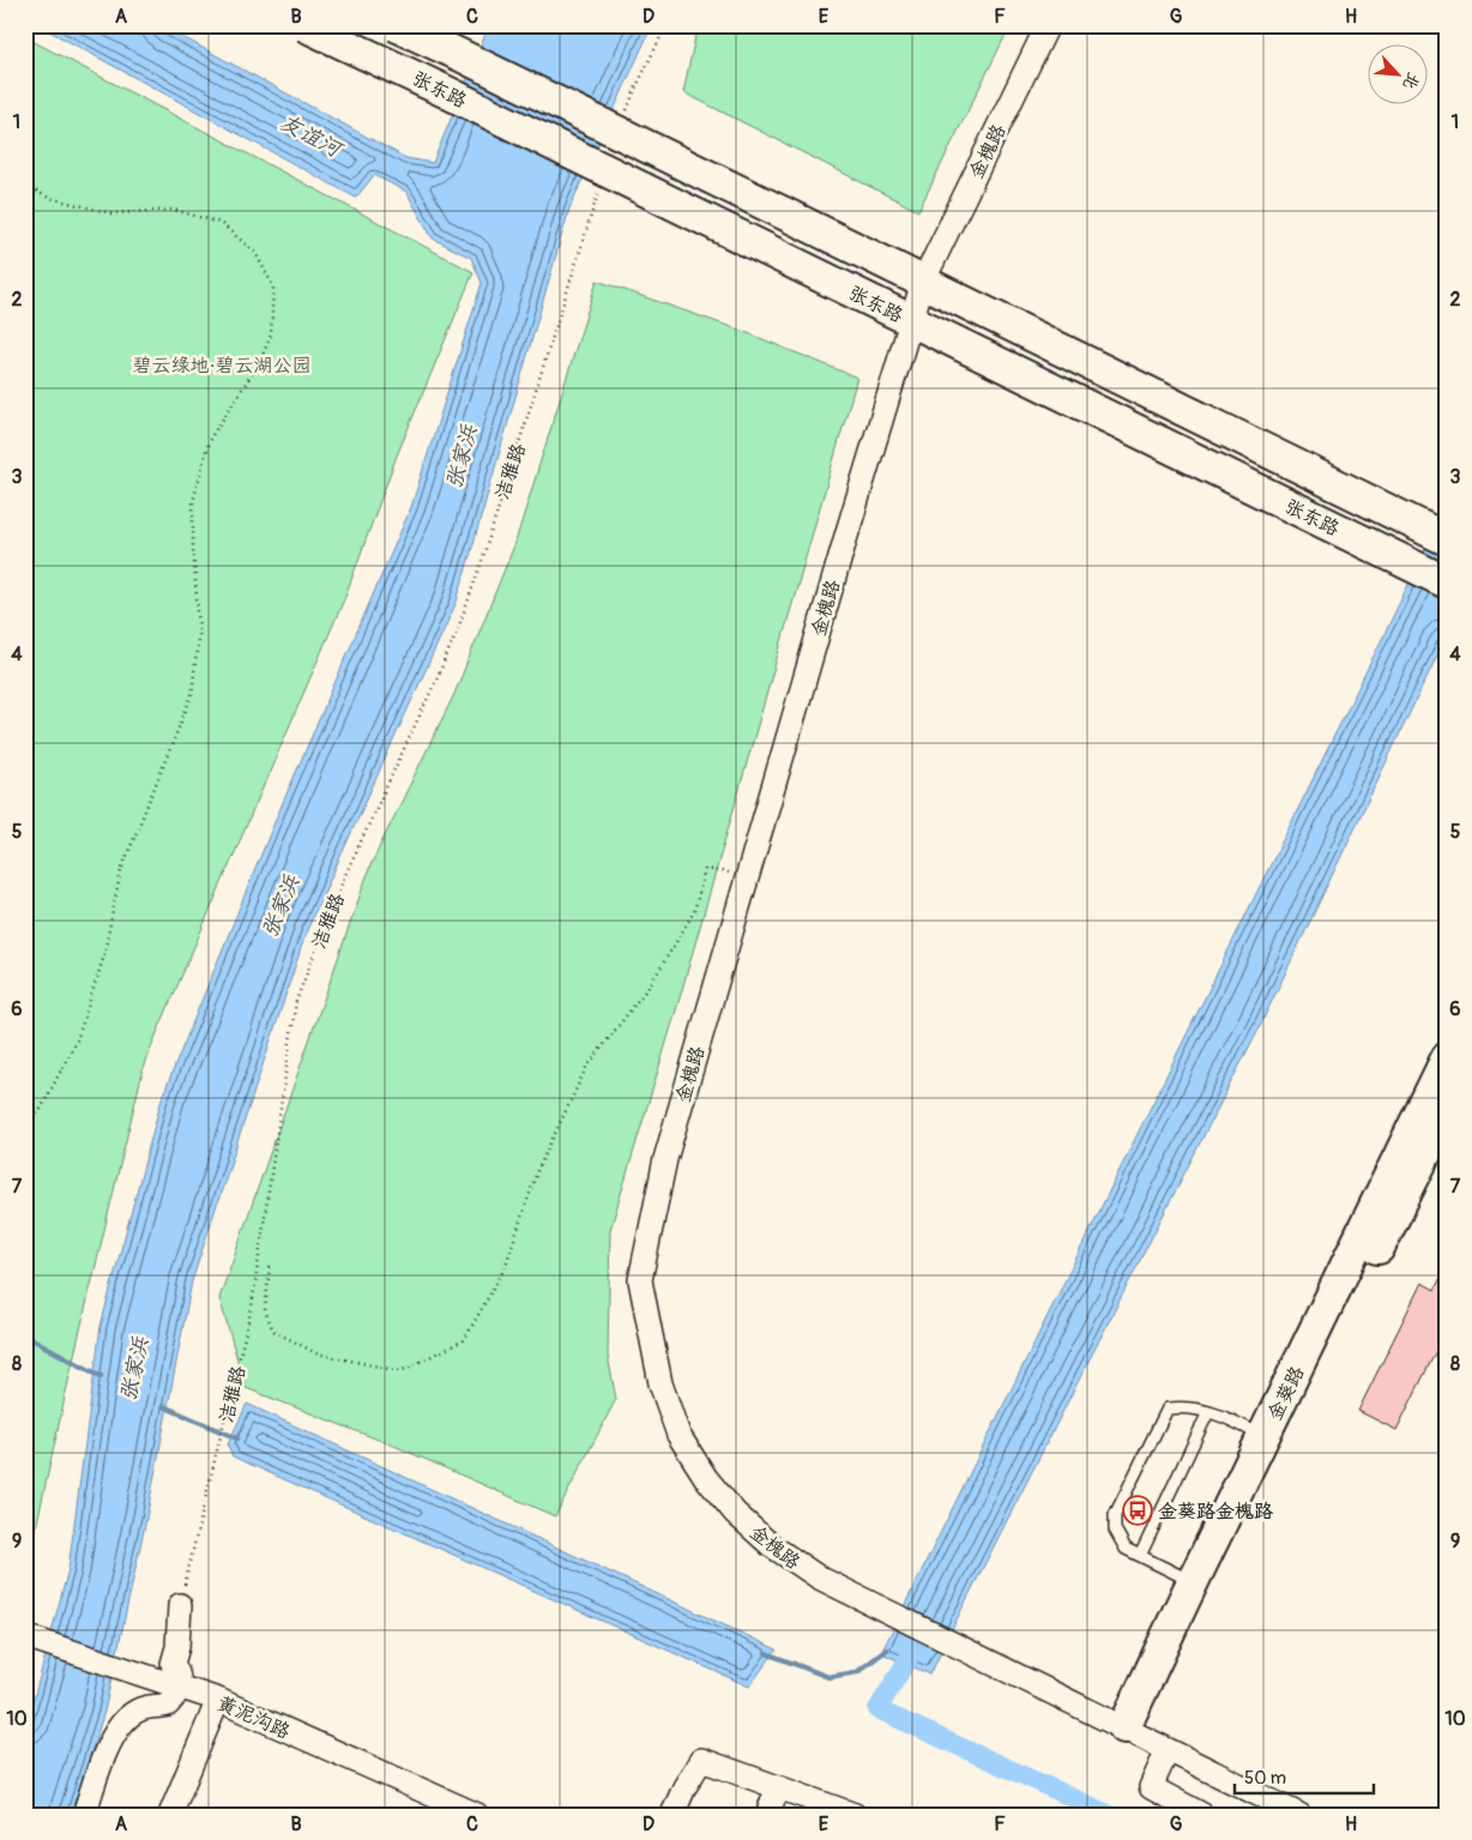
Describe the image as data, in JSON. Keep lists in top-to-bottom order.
{
  "streets": {
    "main road": ["张东路", "金葵路"],
    "street": ["金槐路", "黄泥沟路"],
    "path": ["洁雅路"]
  },
  "crossings": [
    ["张东路", "金槐路"],
    ["金槐路", "金葵路"]
  ],
  "water": ["友谊河", "张家浜"],
  "parks": ["碧云绿地·碧云湖公园"],
  "places": {
    "bus stop": ["金葵路金槐路"]
  },
  "scale_bar": "50 m",
  "north": "bottom right",
  "grid": {
    "columns": [
      "A",
      "B",
      "C",
      "D",
      "E",
      "F",
      "G",
      "H"
    ],
    "rows": [
      "1",
      "2",
      "3",
      "4",
      "5",
      "6",
      "7",
      "8",
      "9",
      "10"
    ]
  }
}
